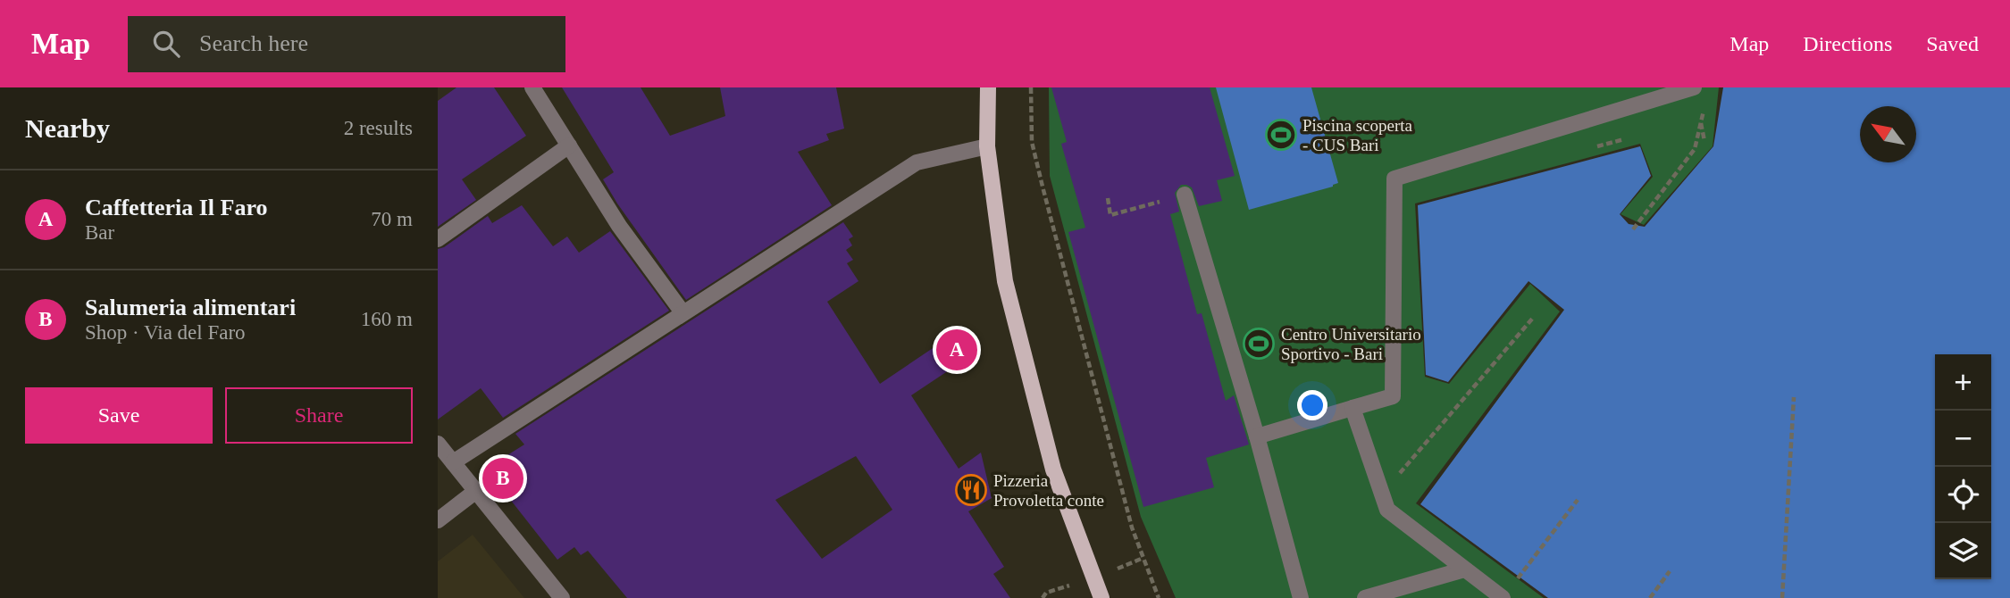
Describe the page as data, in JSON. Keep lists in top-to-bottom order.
{
  "places": {
    "sports": ["Piscina scoperta - CUS Bari", "Centro Universitario Sportivo - Bari"],
    "restaurant": ["Pizzeria Provoletta conte"]
  },
  "north": "top left",
  "page": {
    "header": "Map",
    "search": "Search here",
    "nav": ["Map", "Directions", "Saved"],
    "heading": ["Nearby", "2 results"],
    "list": [
      {
        "mark": "A",
        "name": "Caffetteria Il Faro",
        "note": "Bar",
        "value": "70 m"
      },
      {
        "mark": "B",
        "name": "Salumeria alimentari",
        "note": "Shop · Via del Faro",
        "value": "160 m"
      }
    ],
    "pins": ["A", "B"],
    "map_buttons": ["+", "−"],
    "buttons": ["Save", "Share"]
  }
}
